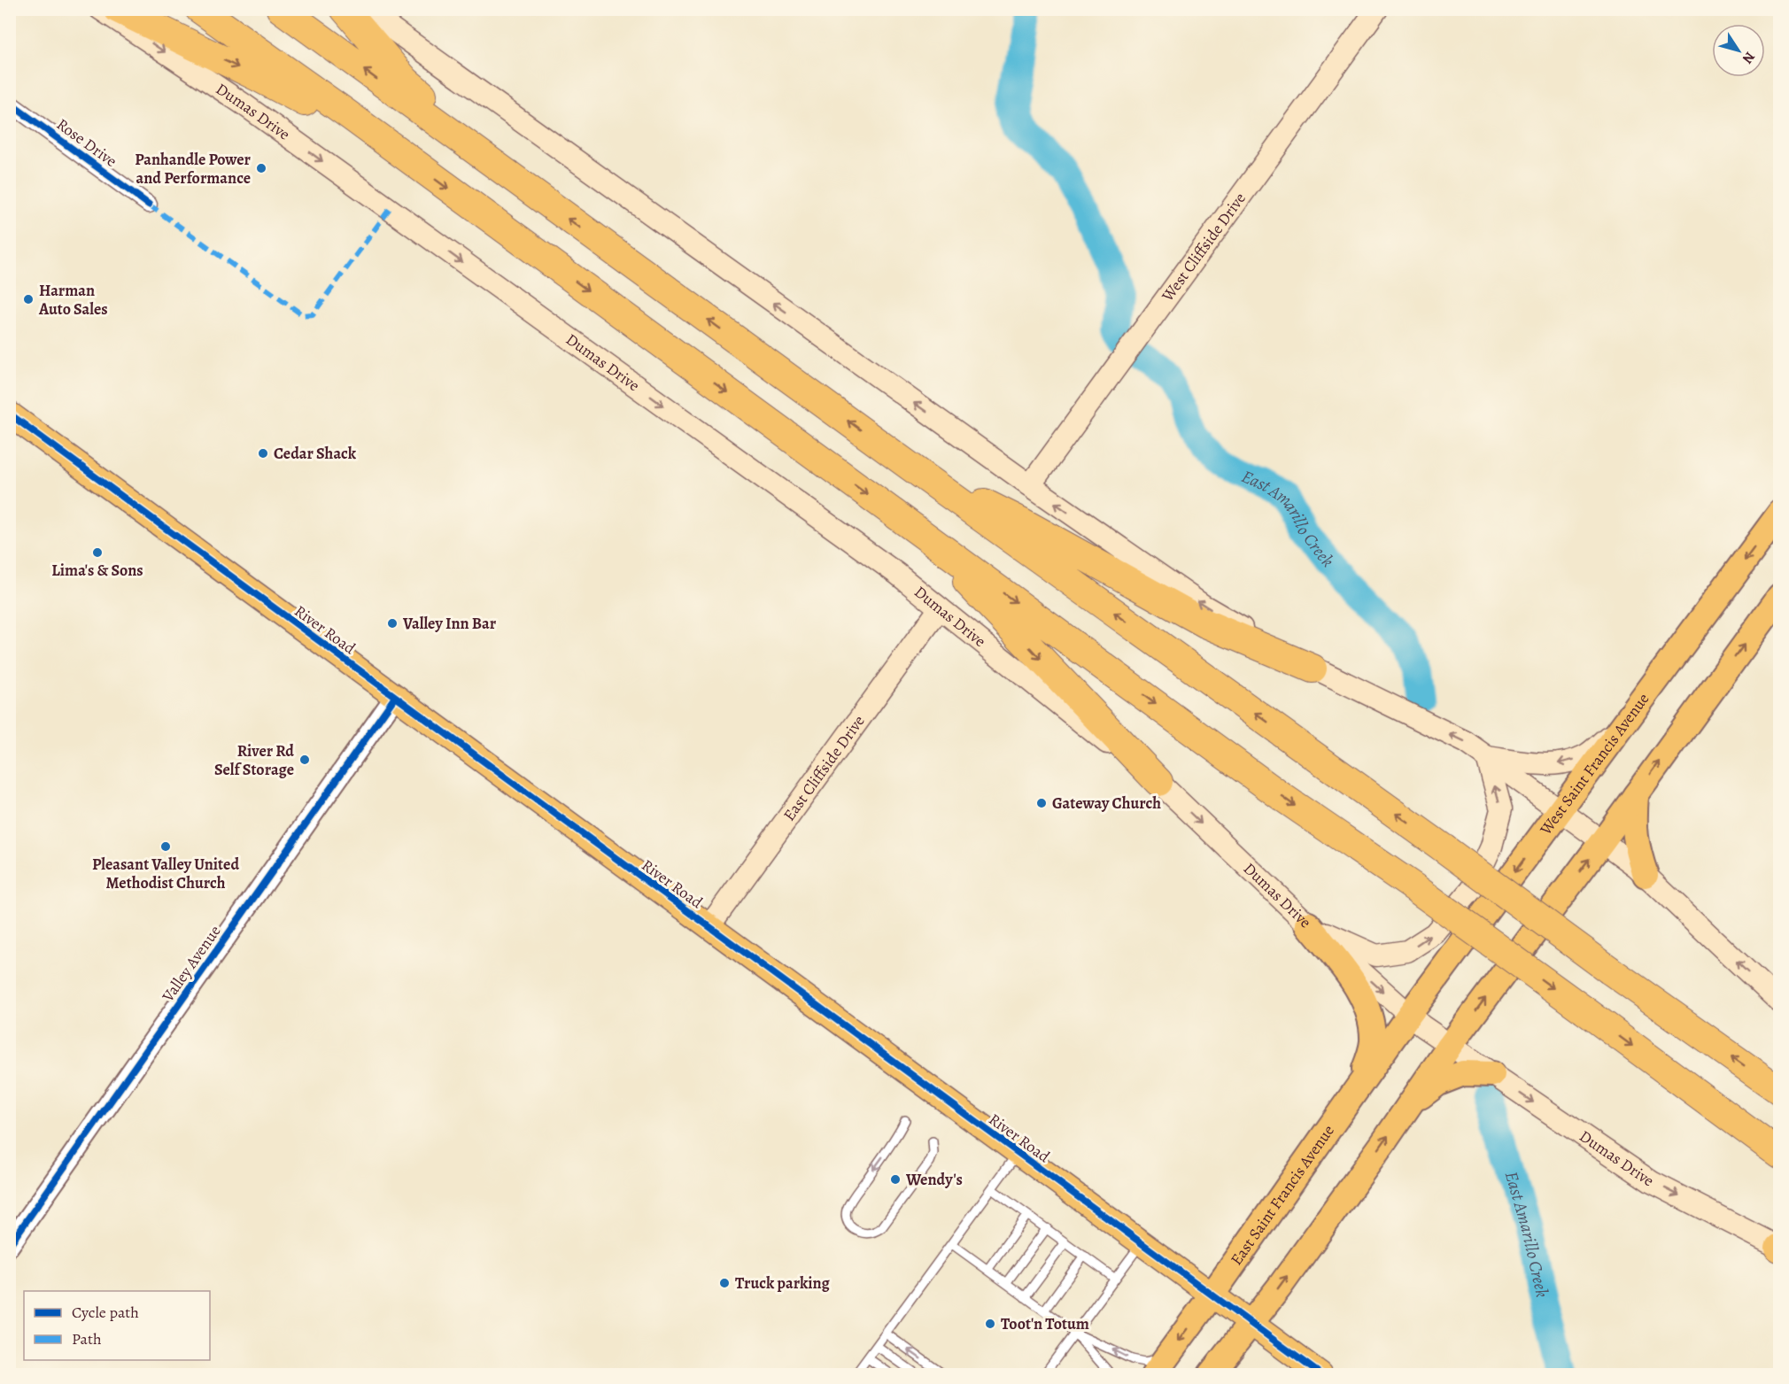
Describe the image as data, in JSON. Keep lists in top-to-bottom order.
{
  "streets": {
    "highway": ["West Saint Francis Avenue", "East Saint Francis Avenue"],
    "main road": [
      "Dumas Drive",
      "West Cliffside Drive",
      "River Road",
      "East Cliffside Drive"
    ],
    "street": ["Rose Drive", "Valley Avenue"]
  },
  "crossings": [
    ["Dumas Drive", "West Saint Francis Avenue"],
    ["Dumas Drive", "East Cliffside Drive"],
    ["Dumas Drive", "East Saint Francis Avenue"],
    ["River Road", "East Cliffside Drive"],
    ["River Road", "Valley Avenue"],
    ["River Road", "East Saint Francis Avenue"],
    ["West Saint Francis Avenue", "East Saint Francis Avenue"]
  ],
  "water": ["East Amarillo Creek"],
  "places": [
    "Panhandle Power and Performance",
    "Harman Auto Sales",
    "Cedar Shack",
    "Lima's & Sons",
    "Valley Inn Bar",
    "River Rd Self Storage",
    "Gateway Church",
    "Pleasant Valley United Methodist Church",
    "Wendy's",
    "Truck parking",
    "Toot'n Totum"
  ],
  "legend": ["Cycle path", "Path"],
  "north": "bottom right"
}
